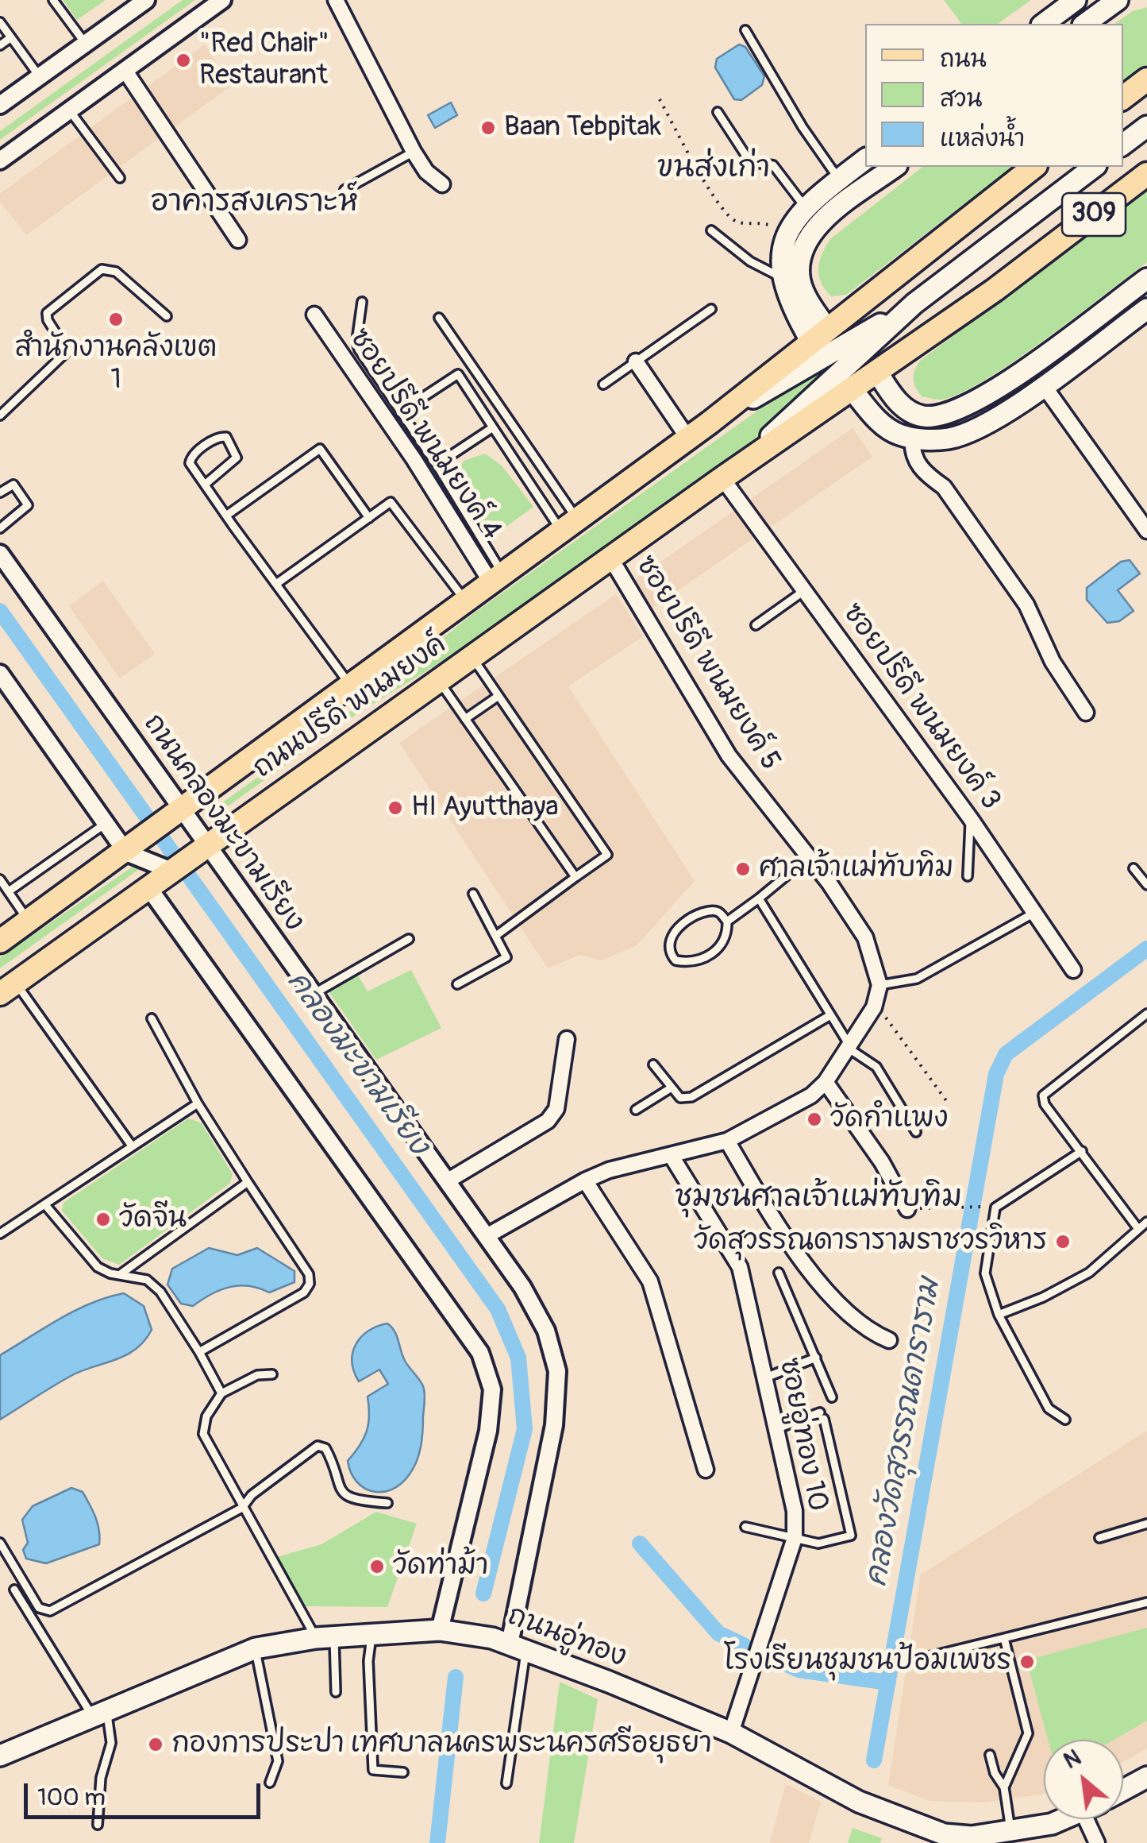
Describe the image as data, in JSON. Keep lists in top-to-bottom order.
{
  "streets": {
    "main road": ["309", "ถนนปรีดี พนมยงค์", "ถนนอู่ทอง"],
    "street": [
      "ซอยปรีดี พนมยงค์ 4",
      "ซอยปรีดี พนมยงค์ 5",
      "ซอยปรีดี พนมยงค์ 3",
      "ถนนคลองมะขามเรียง",
      "ซอยอู่ทอง 10"
    ]
  },
  "crossings": [
    ["309", "ถนนปรีดี พนมยงค์"],
    ["ซอยปรีดี พนมยงค์ 4", "ถนนปรีดี พนมยงค์"],
    ["ซอยปรีดี พนมยงค์ 5", "ถนนปรีดี พนมยงค์"],
    ["ถนนปรีดี พนมยงค์", "ซอยปรีดี พนมยงค์ 3"],
    ["ถนนปรีดี พนมยงค์", "ถนนคลองมะขามเรียง"],
    ["ถนนคลองมะขามเรียง", "ถนนอู่ทอง"],
    ["ซอยอู่ทอง 10", "ถนนอู่ทอง"]
  ],
  "districts": ["ขนส่งเก่า", "อาคารสงเคราะห์", "ชุมชนศาลเจ้าแม่ทับทิม"],
  "water": ["คลองมะขามเรียง", "คลองวัดสุวรรณดาราราม"],
  "places": [
    "\"Red Chair\" Restaurant",
    "Baan Tebpitak",
    "สำนักงานคลังเขต 1",
    "HI Ayutthaya",
    "ศาลเจ้าแม่ทับทิม",
    "วัดกำแพง",
    "วัดจีน",
    "วัดสุวรรณดารารามราชวรวิหาร",
    "วัดท่าม้า",
    "โรงเรียนชุมชนป้อมเพชร",
    "กองการประปา เทศบาลนครพระนครศรีอยุธยา"
  ],
  "legend": ["ถนน", "สวน", "แหล่งน้ำ"],
  "scale_bar": "100 m",
  "north": "top left"
}
